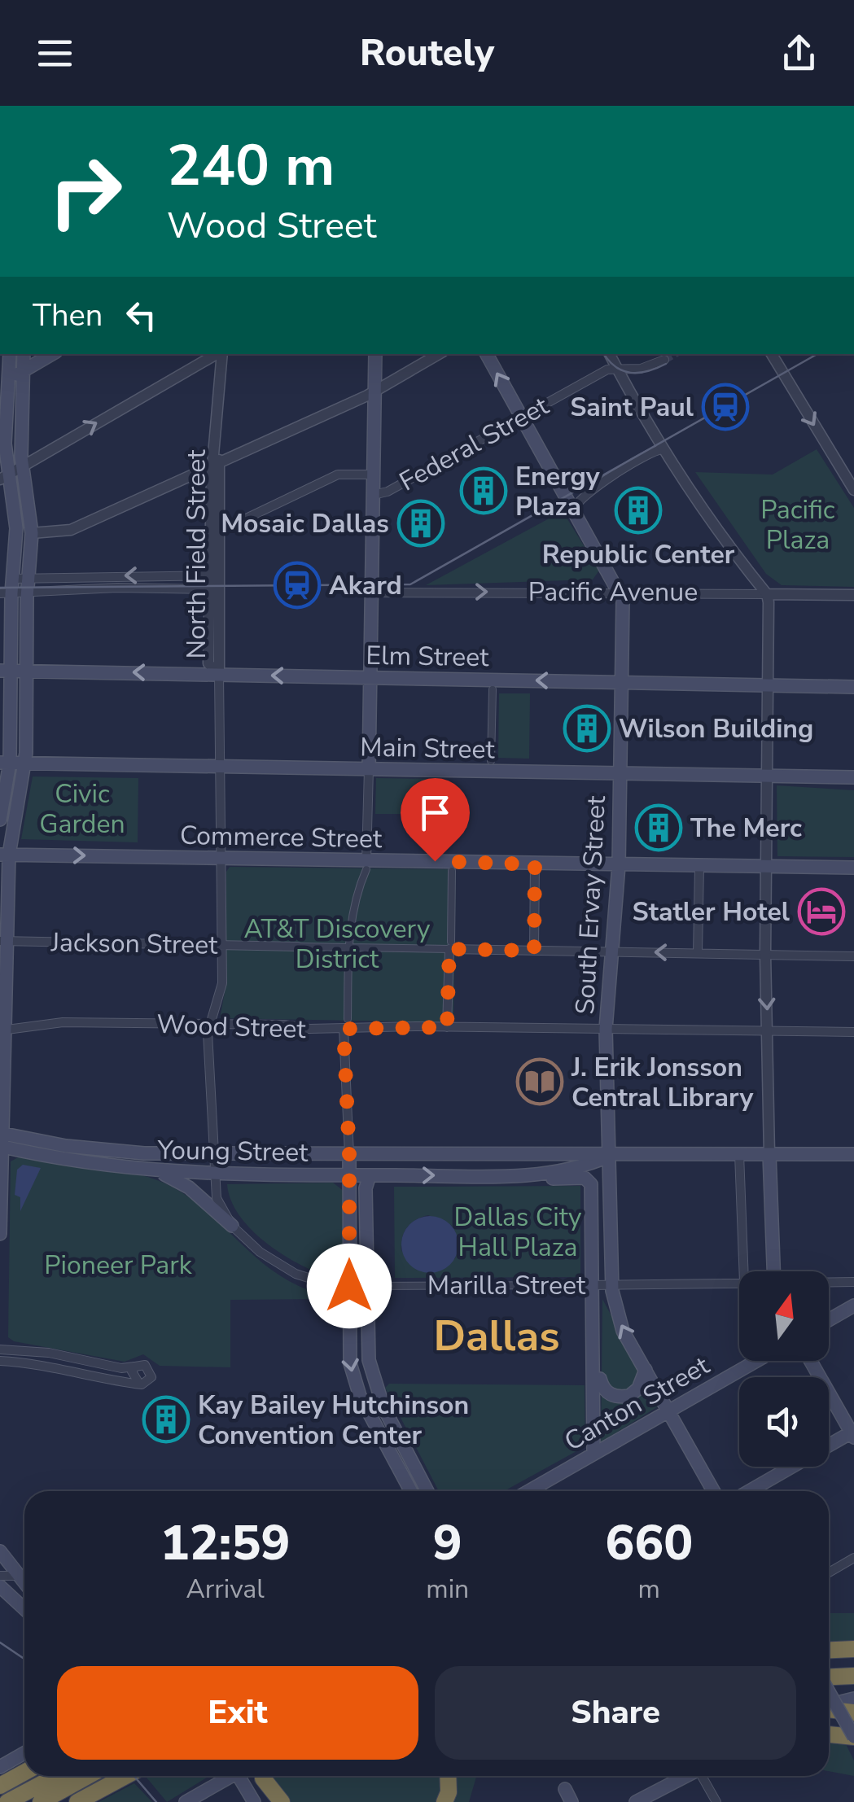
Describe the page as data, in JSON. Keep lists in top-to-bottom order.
{
  "streets": {
    "main road": [
      "Elm Street",
      "Main Street",
      "Commerce Street",
      "South Ervay Street",
      "Young Street",
      "Canton Street"
    ],
    "street": [
      "Federal Street",
      "North Field Street",
      "Pacific Avenue",
      "Jackson Street",
      "Wood Street",
      "Marilla Street"
    ]
  },
  "crossings": [
    ["Federal Street", "North Field Street"],
    ["North Field Street", "Elm Street"],
    ["North Field Street", "Main Street"],
    ["North Field Street", "Commerce Street"],
    ["North Field Street", "Jackson Street"],
    ["North Field Street", "Marilla Street"],
    ["Pacific Avenue", "South Ervay Street"],
    ["Elm Street", "South Ervay Street"],
    ["Main Street", "South Ervay Street"],
    ["Commerce Street", "South Ervay Street"],
    ["South Ervay Street", "Jackson Street"],
    ["South Ervay Street", "Wood Street"],
    ["South Ervay Street", "Young Street"],
    ["South Ervay Street", "Marilla Street"],
    ["South Ervay Street", "Canton Street"],
    ["Jackson Street", "Marilla Street"],
    ["Wood Street", "Marilla Street"],
    ["Young Street", "Marilla Street"]
  ],
  "one_way": ["Pacific Avenue", "Elm Street"],
  "districts": ["Dallas"],
  "parks": [
    "Pacific Plaza",
    "Civic Garden",
    "AT&T Discovery District",
    "Dallas City Hall Plaza",
    "Pioneer Park"
  ],
  "places": {
    "station": ["Saint Paul", "Akard"],
    "building": [
      "Energy Plaza",
      "Republic Center",
      "Mosaic Dallas",
      "Wilson Building",
      "The Merc",
      "Kay Bailey Hutchinson Convention Center"
    ],
    "hotel": ["Statler Hotel"],
    "library": ["J. Erik Jonsson Central Library"]
  },
  "north": "top",
  "page": {
    "header": "Routely",
    "turn": ["240 m", "Wood Street"],
    "then": "Then",
    "eta": [
      "12:59",
      "Arrival",
      "9",
      "min",
      "660",
      "m"
    ],
    "buttons": ["Exit", "Share"]
  }
}
